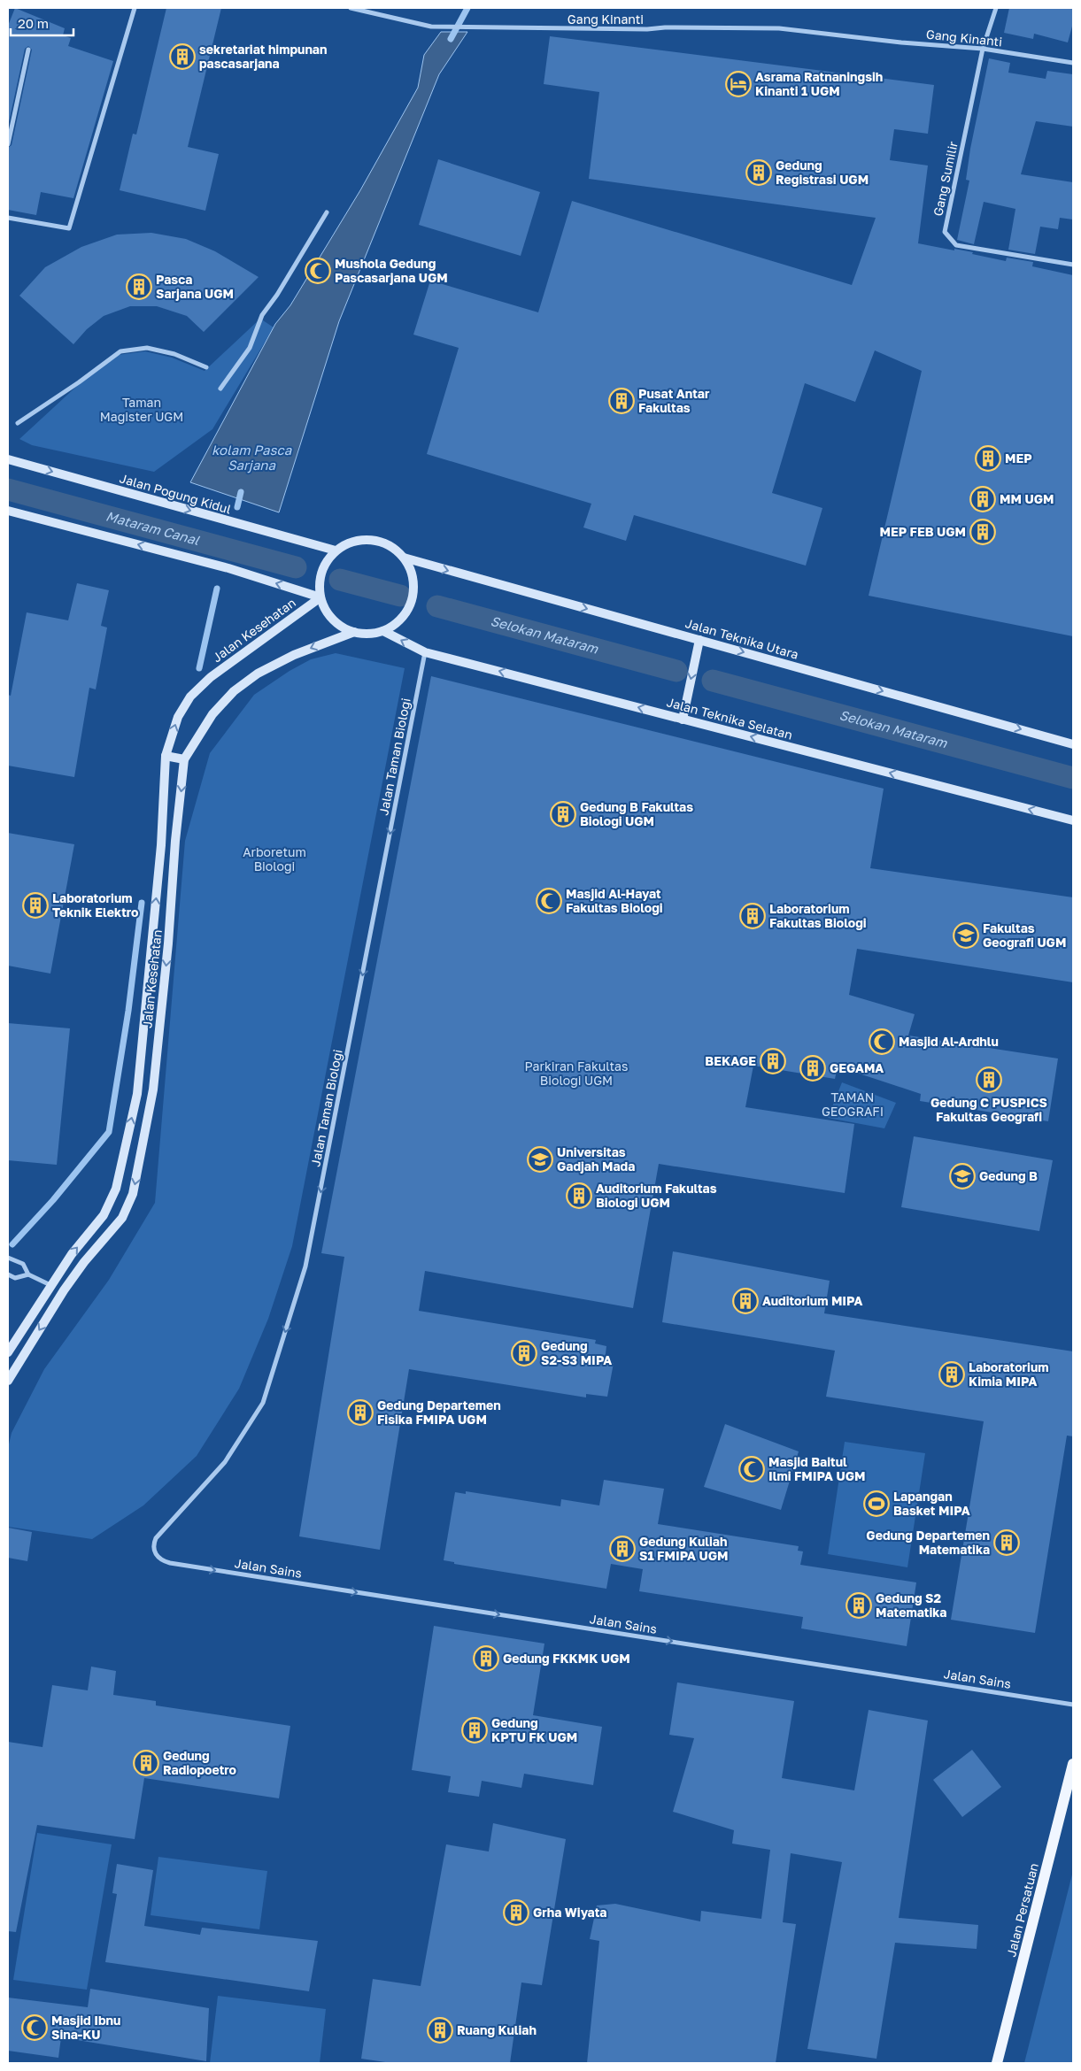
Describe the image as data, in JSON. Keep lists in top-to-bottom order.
{
  "streets": {
    "main road": [
      "Jalan Pogung Kidul",
      "Jalan Kesehatan",
      "Jalan Teknika Utara",
      "Jalan Teknika Selatan",
      "Jalan Persatuan"
    ],
    "street": [
      "Gang Kinanti",
      "Gang Sumilir",
      "Jalan Taman Biologi",
      "Jalan Sains"
    ]
  },
  "crossings": [
    ["Gang Kinanti", "Gang Sumilir"],
    ["Jalan Pogung Kidul", "Jalan Kesehatan"],
    ["Jalan Pogung Kidul", "Jalan Teknika Utara"],
    ["Jalan Pogung Kidul", "Jalan Teknika Selatan"],
    ["Jalan Kesehatan", "Jalan Teknika Utara"],
    ["Jalan Kesehatan", "Jalan Teknika Selatan"],
    ["Jalan Teknika Utara", "Jalan Teknika Selatan"],
    ["Jalan Teknika Selatan", "Jalan Taman Biologi"],
    ["Jalan Taman Biologi", "Jalan Sains"]
  ],
  "one_way": [
    "Jalan Teknika Utara",
    "Jalan Teknika Selatan",
    "Jalan Taman Biologi",
    "Jalan Sains"
  ],
  "water": ["kolam Pasca Sarjana", "Mataram Canal", "Selokan Mataram"],
  "parks": [
    "Taman Magister UGM",
    "Arboretum Biologi",
    "Parkiran Fakultas Biologi UGM",
    "TAMAN GEOGRAFI"
  ],
  "places": {
    "building": [
      "sekretariat himpunan pascasarjana",
      "Gedung Registrasi UGM",
      "Pasca Sarjana UGM",
      "Pusat Antar Fakultas",
      "MEP",
      "MM UGM",
      "MEP FEB UGM",
      "Gedung B Fakultas Biologi UGM",
      "Laboratorium Teknik Elektro",
      "Laboratorium Fakultas Biologi",
      "BEKAGE",
      "GEGAMA",
      "Gedung C PUSPICS Fakultas Geografi",
      "Auditorium Fakultas Biologi UGM",
      "Auditorium MIPA",
      "Gedung S2-S3 MIPA",
      "Laboratorium Kimia MIPA",
      "Gedung Departemen Fisika FMIPA UGM",
      "Gedung Departemen Matematika",
      "Gedung Kuliah S1 FMIPA UGM",
      "Gedung S2 Matematika",
      "Gedung FKKMK UGM",
      "Gedung KPTU FK UGM",
      "Gedung Radiopoetro",
      "Grha Wiyata",
      "Ruang Kuliah"
    ],
    "hotel": ["Asrama Ratnaningsih Kinanti 1 UGM"],
    "mosque": [
      "Mushola Gedung Pascasarjana UGM",
      "Masjid Al-Hayat Fakultas Biologi",
      "Masjid Al-Ardhlu",
      "Masjid Baitul Ilmi FMIPA UGM",
      "Masjid Ibnu Sina-KU"
    ],
    "school or university": ["Fakultas Geografi UGM", "Universitas Gadjah Mada", "Gedung B"],
    "sports": ["Lapangan Basket MIPA"]
  },
  "scale_bar": "20 m"
}
